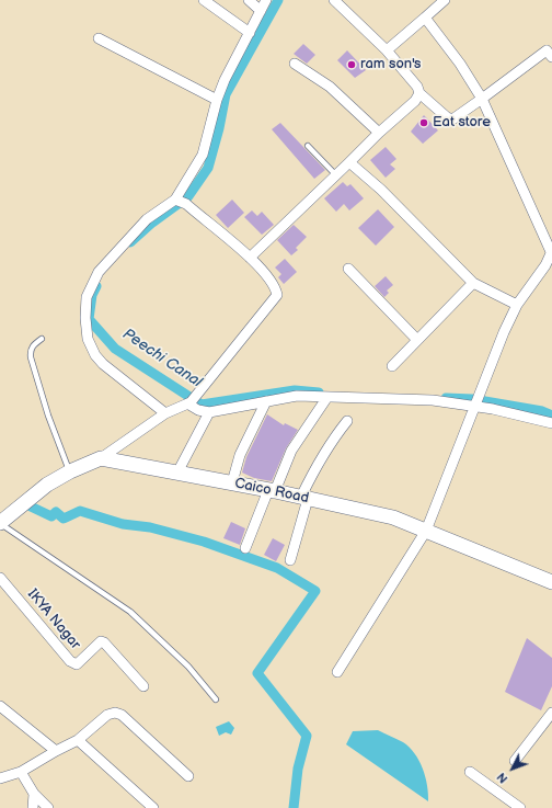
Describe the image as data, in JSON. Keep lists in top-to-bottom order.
{
  "streets": {
    "street": ["Caico Road", "IKYA Nagar"]
  },
  "water": ["Peechi Canal"],
  "places": ["ram son's", "Eat store"],
  "north": "bottom left"
}
